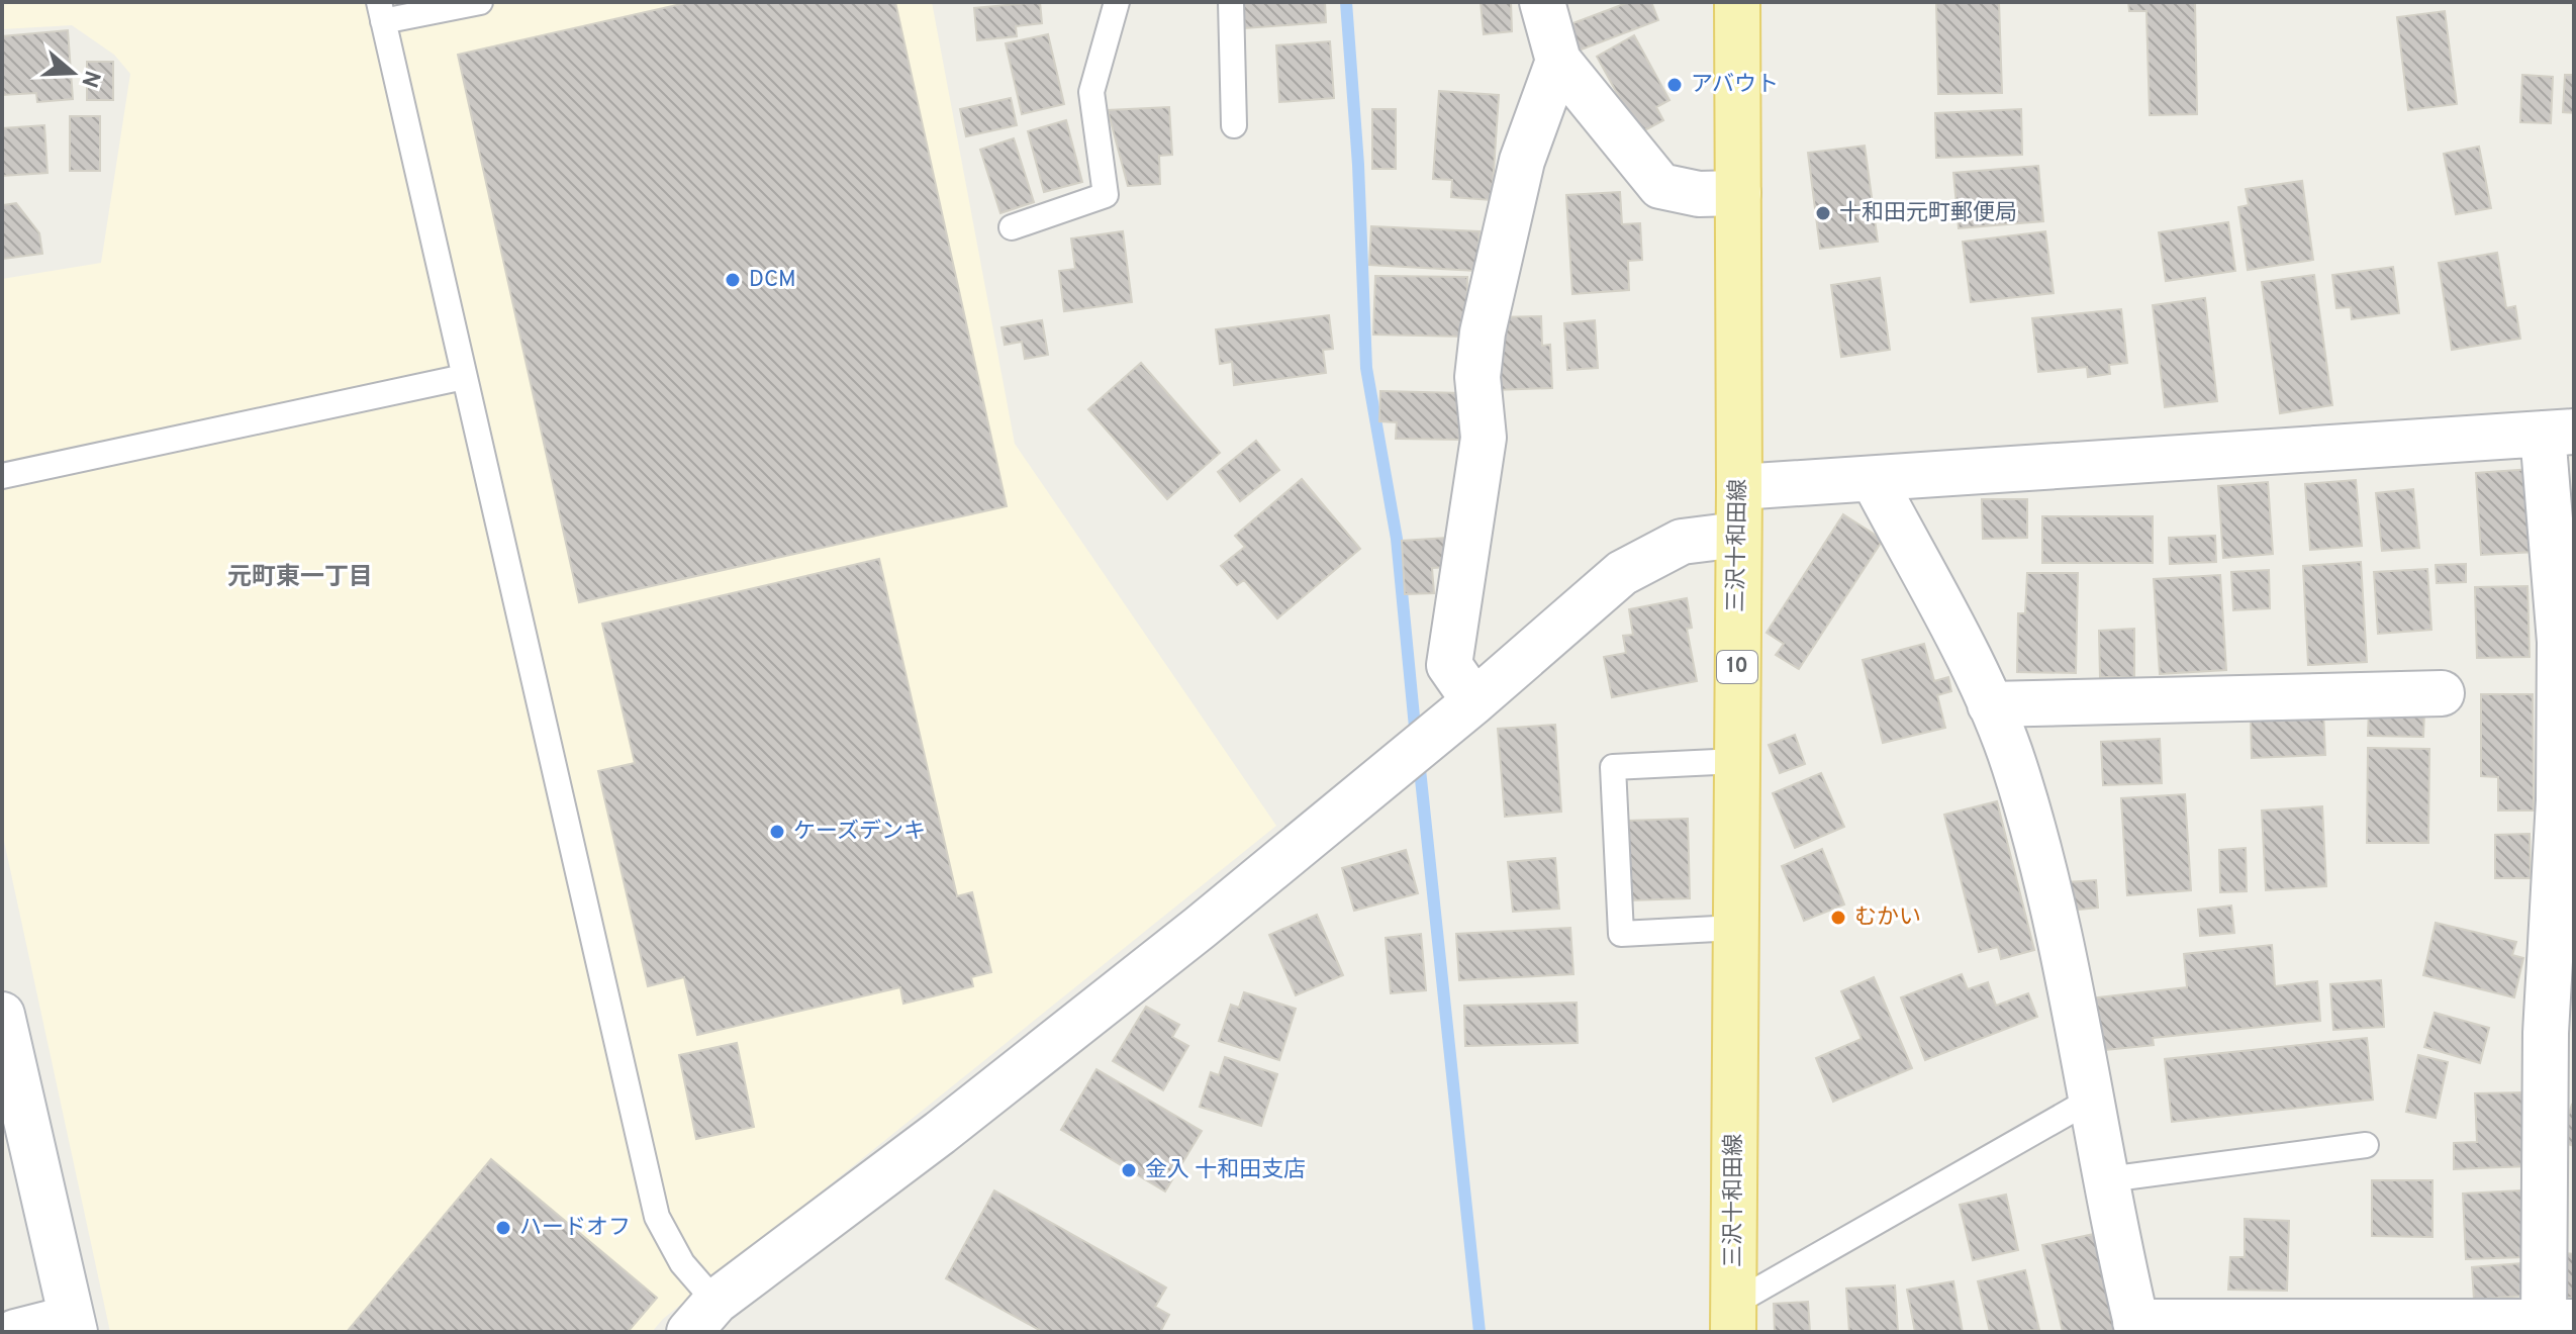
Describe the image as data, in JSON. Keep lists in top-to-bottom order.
{
  "streets": {
    "main road": ["三沢十和田線", "10"]
  },
  "districts": ["元町東一丁目"],
  "places": [
    "アバウト",
    "十和田元町郵便局",
    "DCM",
    "ケーズデンキ",
    "むかい",
    "金入 十和田支店",
    "ハードオフ"
  ],
  "north": "right"
}
